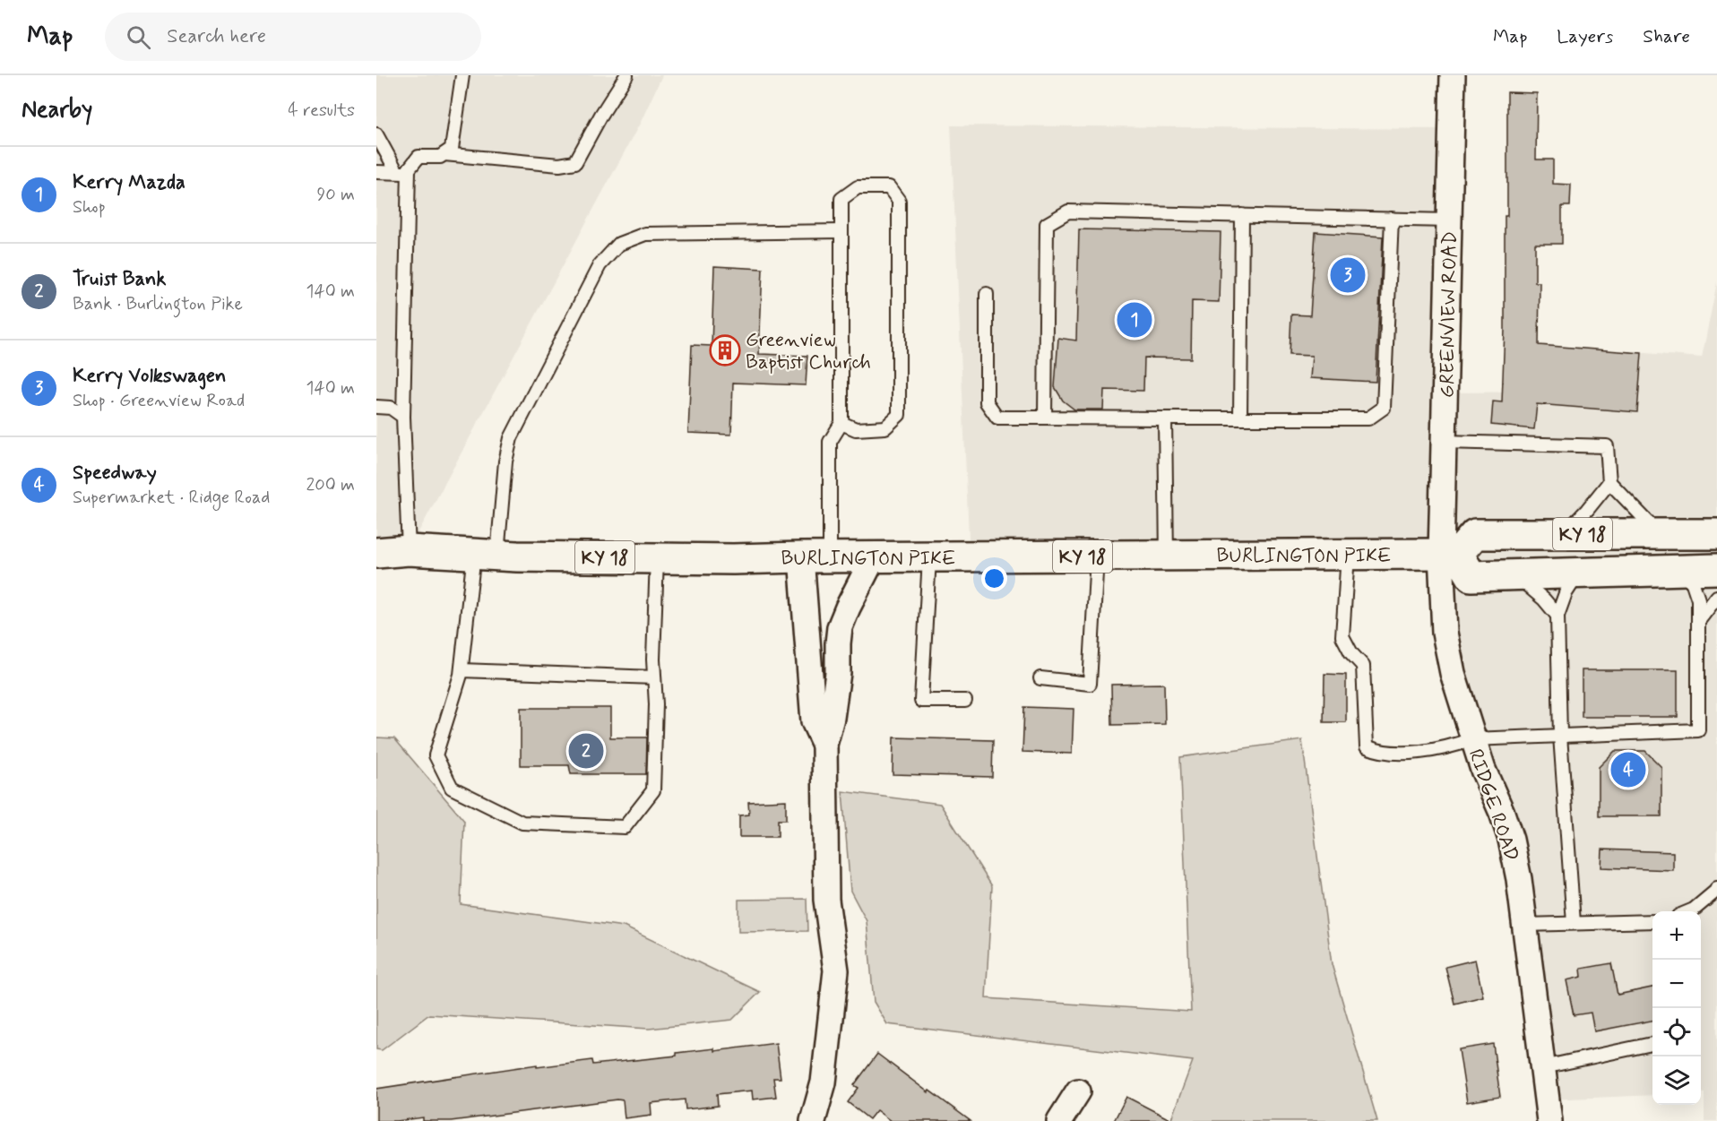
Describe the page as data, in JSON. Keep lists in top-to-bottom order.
{
  "streets": {
    "main road": ["KY 18", "BURLINGTON PIKE"],
    "street": ["GREENVIEW ROAD", "RIDGE ROAD"]
  },
  "crossings": [
    ["GREENVIEW ROAD", "KY 18"],
    ["GREENVIEW ROAD", "BURLINGTON PIKE"],
    ["GREENVIEW ROAD", "RIDGE ROAD"],
    ["KY 18", "BURLINGTON PIKE"],
    ["KY 18", "RIDGE ROAD"],
    ["BURLINGTON PIKE", "RIDGE ROAD"]
  ],
  "places": {
    "building": ["Greenview Baptist Church"]
  },
  "page": {
    "header": "Map",
    "search": "Search here",
    "nav": ["Map", "Layers", "Share"],
    "heading": ["Nearby", "4 results"],
    "list": [
      {
        "mark": "1",
        "name": "Kerry Mazda",
        "note": "Shop",
        "value": "90 m"
      },
      {
        "mark": "2",
        "name": "Truist Bank",
        "note": "Bank · Burlington Pike",
        "value": "140 m"
      },
      {
        "mark": "3",
        "name": "Kerry Volkswagen",
        "note": "Shop · Greenview Road",
        "value": "140 m"
      },
      {
        "mark": "4",
        "name": "Speedway",
        "note": "Supermarket · Ridge Road",
        "value": "200 m"
      }
    ],
    "pins": [
      "3",
      "1",
      "2",
      "4"
    ],
    "map_buttons": ["+", "−"]
  }
}
